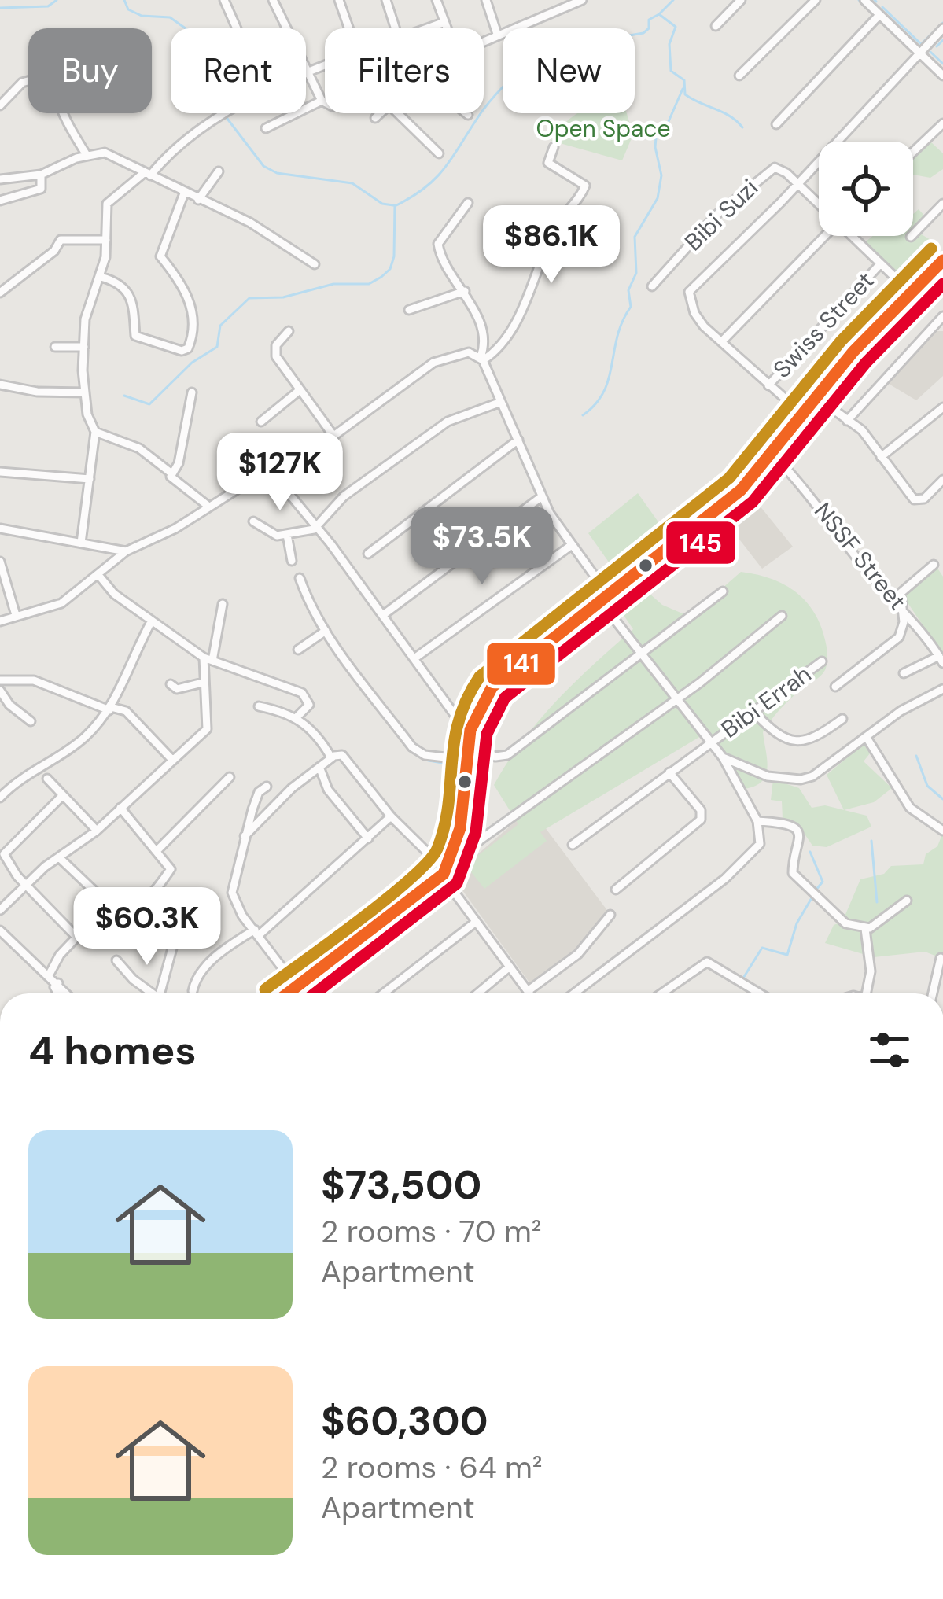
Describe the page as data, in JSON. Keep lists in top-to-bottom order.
{
  "streets": {
    "street": [
      "Bibi Suzi",
      "Swiss Street",
      "NSSF Street",
      "Bibi Errah"
    ]
  },
  "parks": ["Open Space"],
  "lines": ["transit line 141", "transit line 145"],
  "page": {
    "chip": [
      "Buy",
      "Rent",
      "Filters",
      "New"
    ],
    "price": [
      "$86.1K",
      "$127K",
      "$73.5K",
      "$60.3K"
    ],
    "heading": "4 homes",
    "list": [
      {
        "name": "$73,500",
        "note": "2 rooms · 70 m² · Apartment"
      },
      {
        "name": "$60,300",
        "note": "2 rooms · 64 m² · Apartment"
      }
    ]
  }
}
